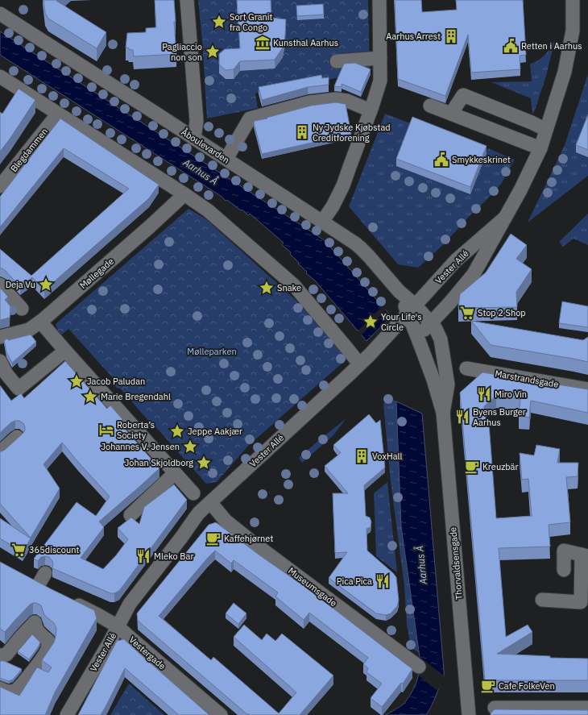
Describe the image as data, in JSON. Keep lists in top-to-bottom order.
{
  "streets": {
    "street": [
      "Åboulevarden",
      "Blegdammen",
      "Vester Allé",
      "Møllegade",
      "Marstrandsgade",
      "Thorvaldsensgade",
      "Museumsgade",
      "Vestergade"
    ]
  },
  "crossings": [
    ["Åboulevarden", "Vester Allé"],
    ["Åboulevarden", "Thorvaldsensgade"],
    ["Vester Allé", "Thorvaldsensgade"],
    ["Vester Allé", "Museumsgade"],
    ["Vester Allé", "Vestergade"]
  ],
  "water": ["Aarhus Å"],
  "parks": ["Mølleparken"],
  "places": {
    "place": [
      "Sort Granit fra Congo",
      "Pagliaccio non son",
      "Deja Vu",
      "Snake",
      "Your Life's Circle",
      "Jacob Paludan",
      "Marie Bregendahl",
      "Jeppe Aakjær",
      "Johannes V. Jensen",
      "Johan Skjoldborg"
    ],
    "building": ["Aarhus Arrest", "Ny Jydske Kjøbstad Creditforening", "VoxHall"],
    "museum": ["Kunsthal Aarhus"],
    "public building": ["Retten i Aarhus", "Smykkeskrinet"],
    "supermarket": ["Stop 2 Shop", "365discount"],
    "restaurant": [
      "Miro Vin",
      "Byens Burger Aarhus",
      "Mleko Bar",
      "Pica Pica"
    ],
    "hotel": ["Roberta’s Society"],
    "cafe": ["Kreuzbär", "Kaffehjørnet", "Cafe FolkeVen"]
  }
}
